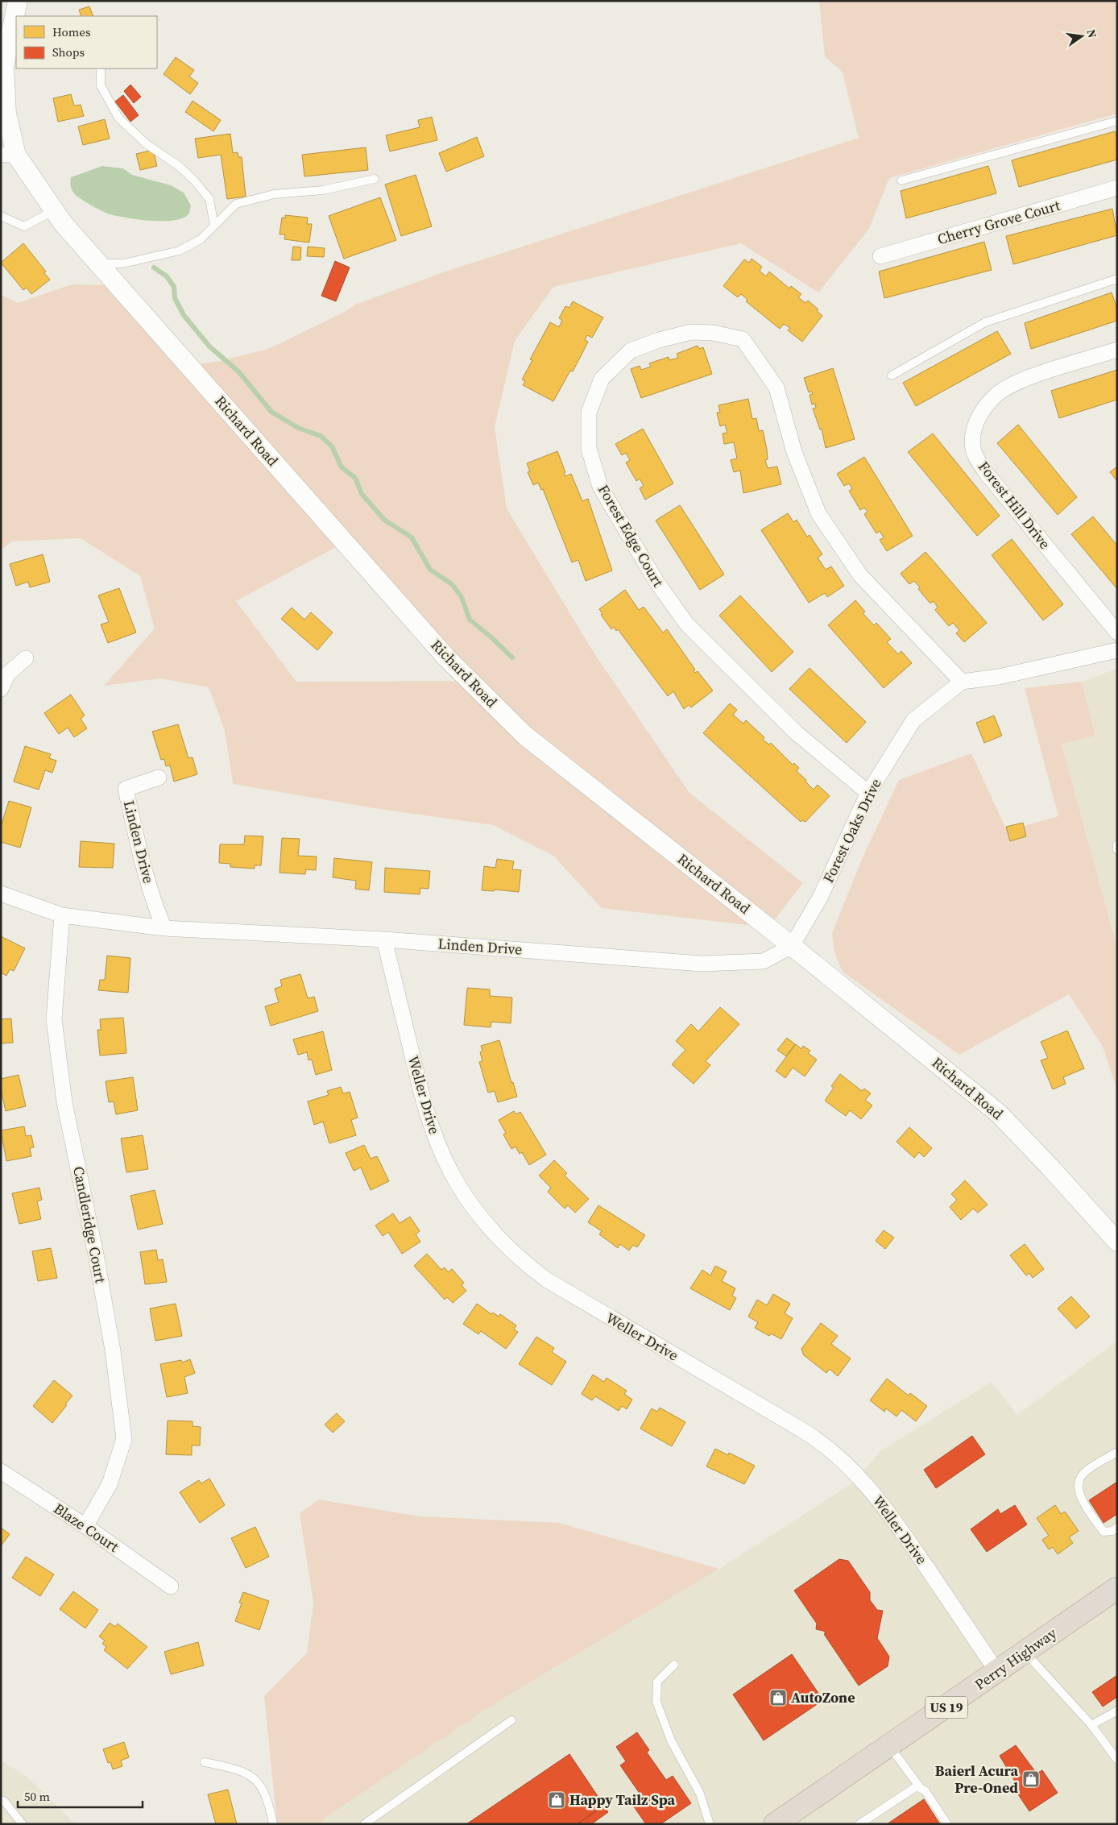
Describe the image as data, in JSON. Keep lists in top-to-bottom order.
{
  "streets": {
    "highway": ["Perry Highway", "US 19"],
    "street": [
      "Cherry Grove Court",
      "Richard Road",
      "Forest Hill Drive",
      "Forest Edge Court",
      "Forest Oaks Drive",
      "Linden Drive",
      "Weller Drive",
      "Candleridge Court",
      "Blaze Court"
    ]
  },
  "crossings": [
    ["Richard Road", "Forest Oaks Drive"],
    ["Richard Road", "Linden Drive"],
    ["Forest Edge Court", "Forest Oaks Drive"],
    ["Forest Oaks Drive", "Linden Drive"],
    ["Linden Drive", "Weller Drive"],
    ["Linden Drive", "Candleridge Court"],
    ["Weller Drive", "Perry Highway"],
    ["Candleridge Court", "Blaze Court"]
  ],
  "places": {
    "shop": ["AutoZone", "Baierl Acura Pre-Oned", "Happy Tailz Spa"]
  },
  "legend": ["Homes", "Shops"],
  "scale_bar": "50 m",
  "north": "right"
}
